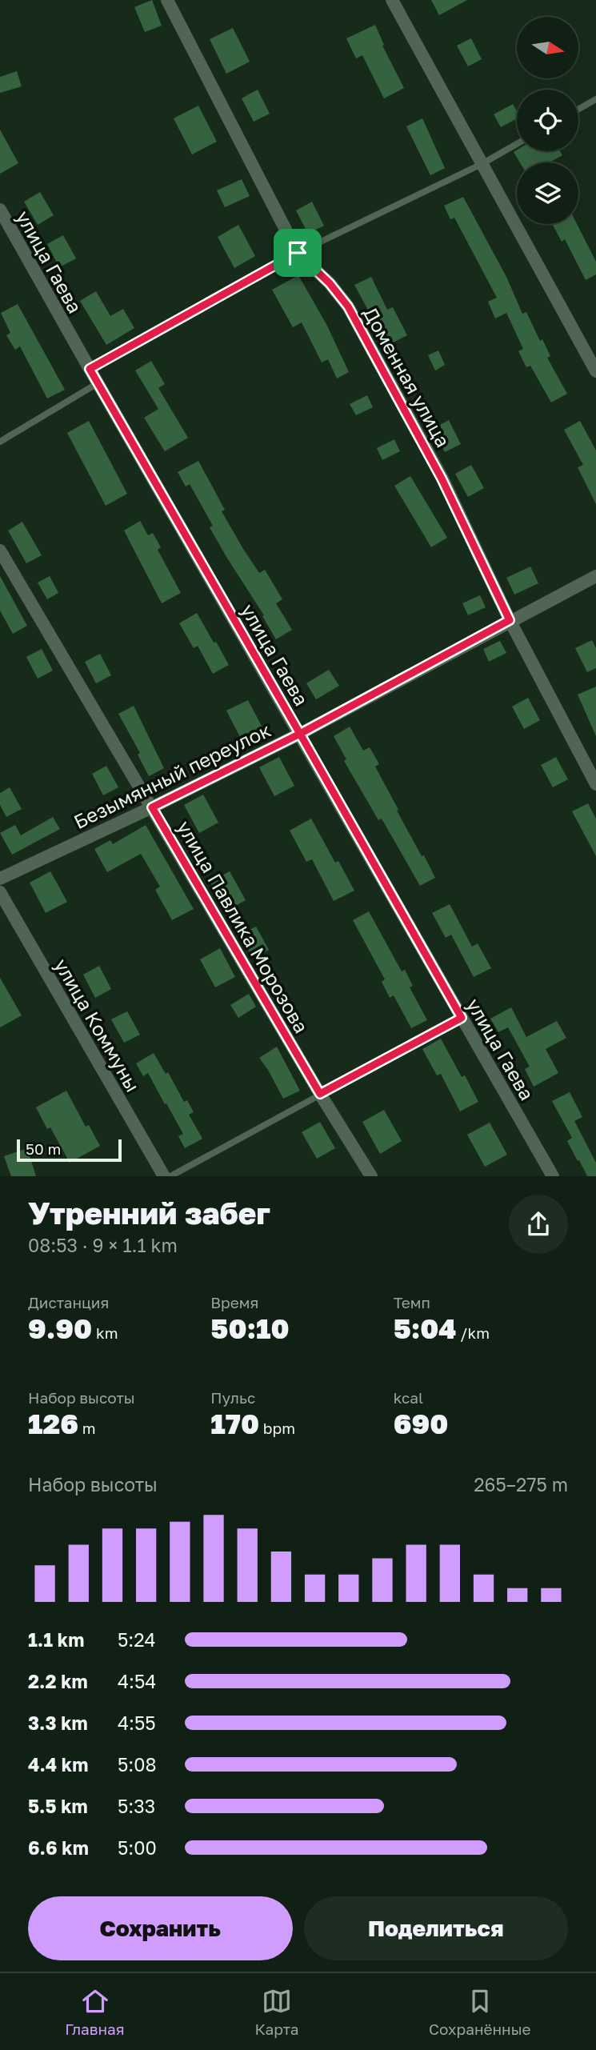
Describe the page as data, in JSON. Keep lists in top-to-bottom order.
{
  "streets": {
    "street": [
      "улица Гаева",
      "Доменная улица",
      "Безымянный переулок",
      "улица Павлика Морозова",
      "улица Коммуны"
    ]
  },
  "crossings": [
    ["улица Гаева", "Безымянный переулок"],
    ["Доменная улица", "Безымянный переулок"],
    ["Безымянный переулок", "улица Павлика Морозова"]
  ],
  "scale_bar": "50 m",
  "north": "right",
  "page": {
    "scale": "50 m",
    "heading": ["Утренний забег", "08:53 · 9 × 1.1 km"],
    "stats": [
      ["Дистанция", "9.90 km"],
      ["Время", "50:10"],
      ["Темп", "5:04 /km"],
      ["Набор высоты", "126 m"],
      ["Пульс", "170 bpm"],
      ["kcal", "690"]
    ],
    "chart": ["Набор высоты", "265–275 m"],
    "list": [
      {
        "name": "1.1 km",
        "note": "5:24"
      },
      {
        "name": "2.2 km",
        "note": "4:54"
      },
      {
        "name": "3.3 km",
        "note": "4:55"
      },
      {
        "name": "4.4 km",
        "note": "5:08"
      },
      {
        "name": "5.5 km",
        "note": "5:33"
      },
      {
        "name": "6.6 km",
        "note": "5:00"
      }
    ],
    "buttons": ["Сохранить", "Поделиться"],
    "tabs": ["Главная", "Карта", "Сохранённые"]
  }
}
